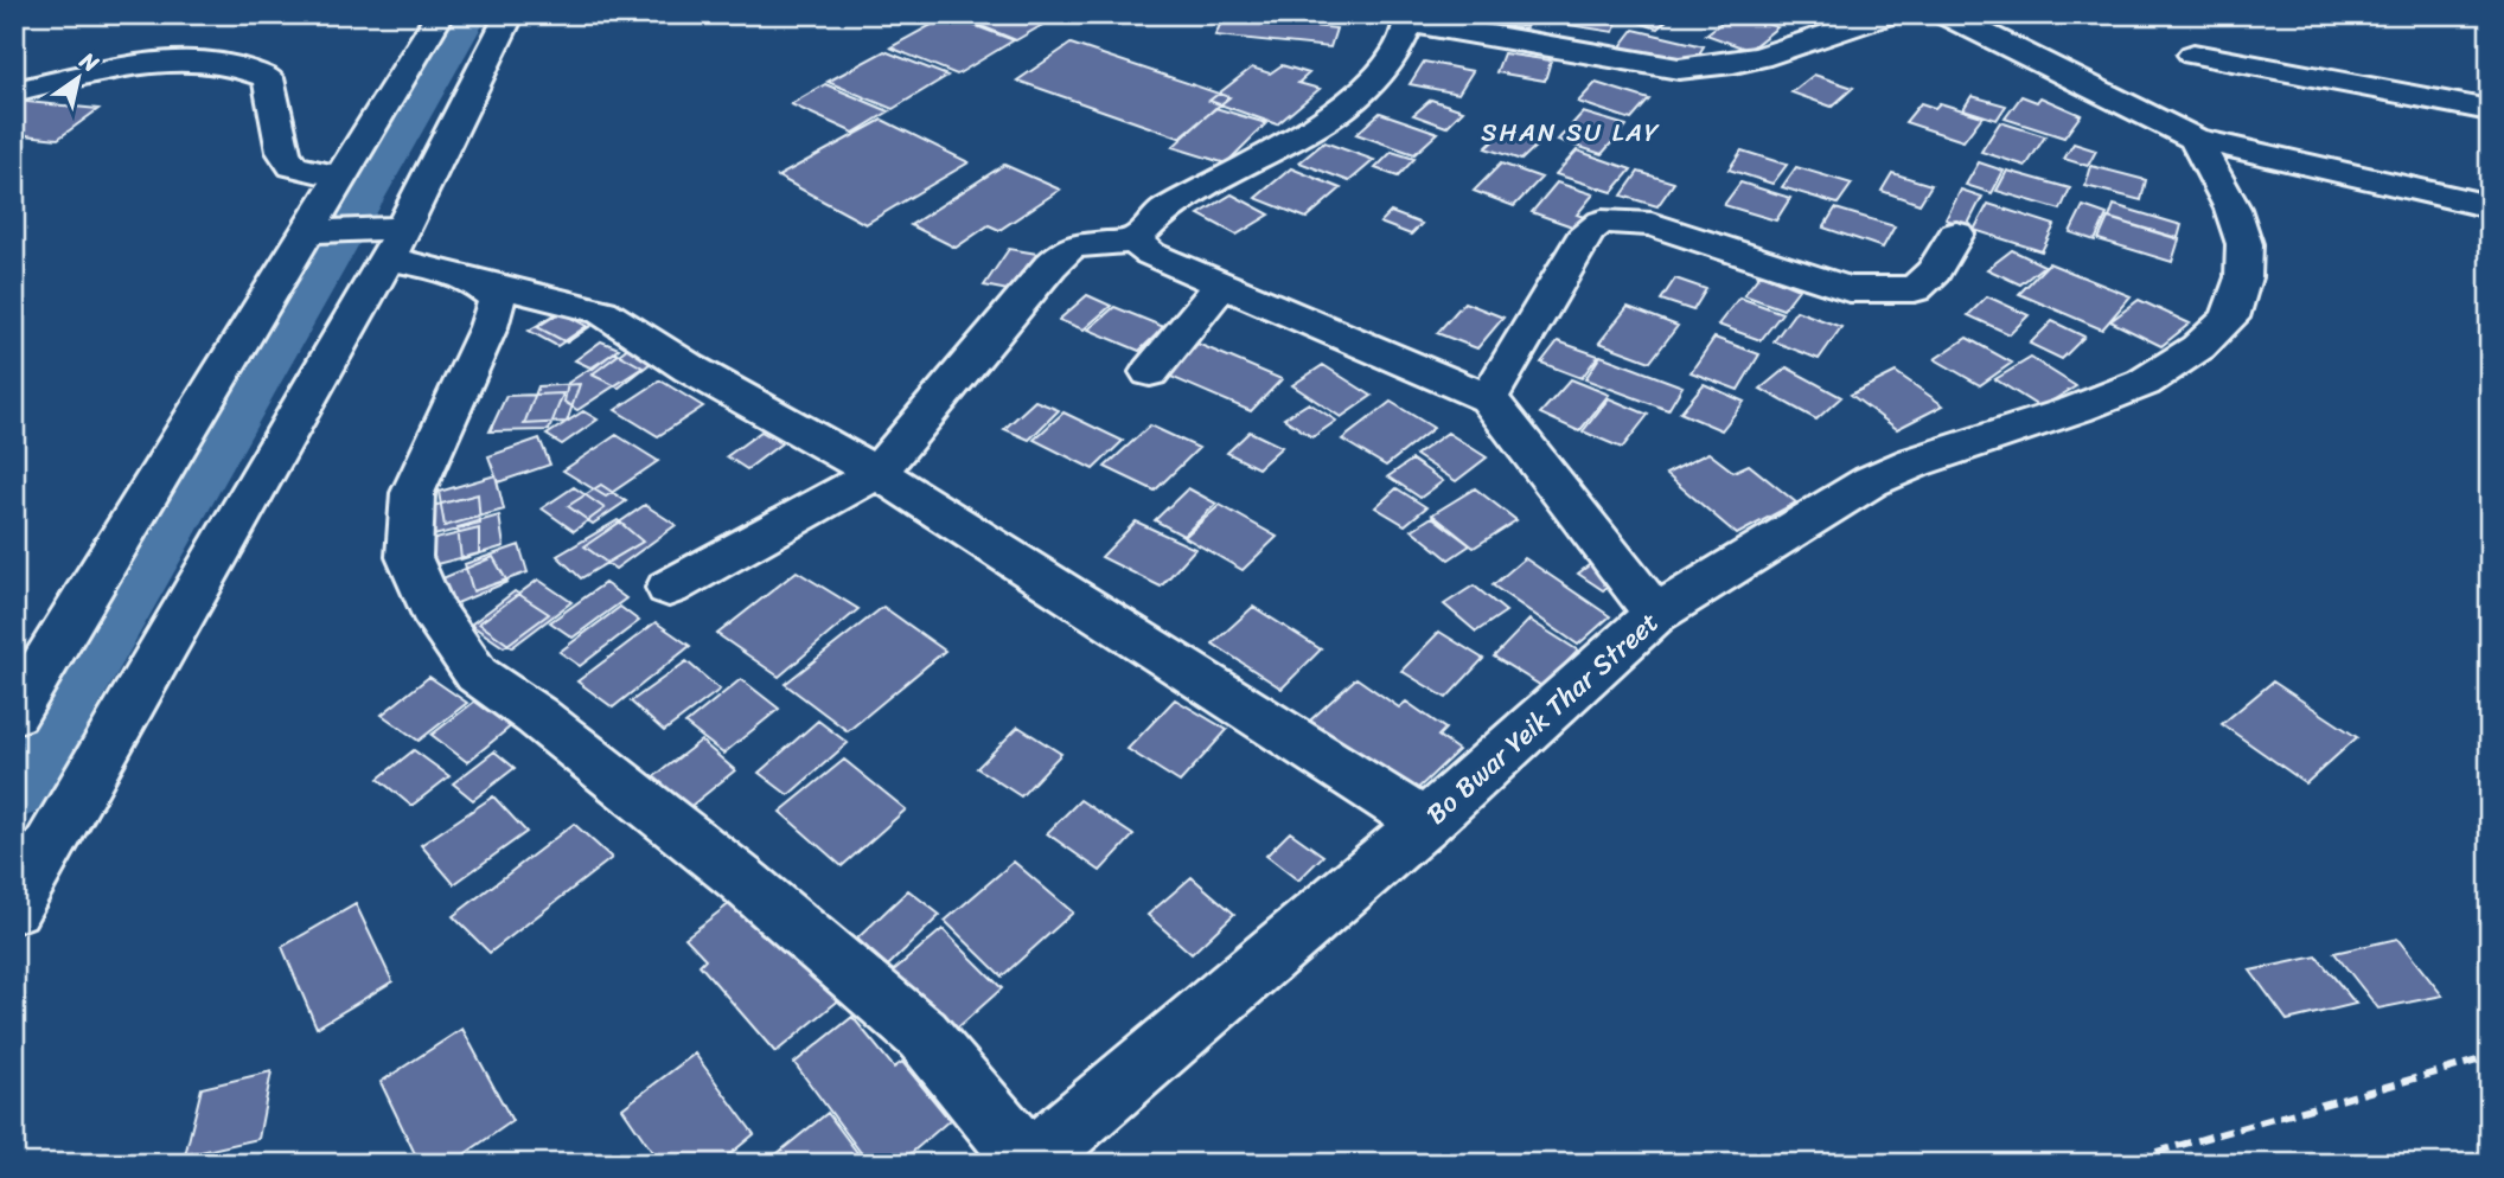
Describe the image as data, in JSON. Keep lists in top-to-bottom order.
{
  "streets": {
    "street": ["Bo Bwar Yeik Thar Street"]
  },
  "districts": ["SHAN SU LAY"],
  "north": "top right"
}
